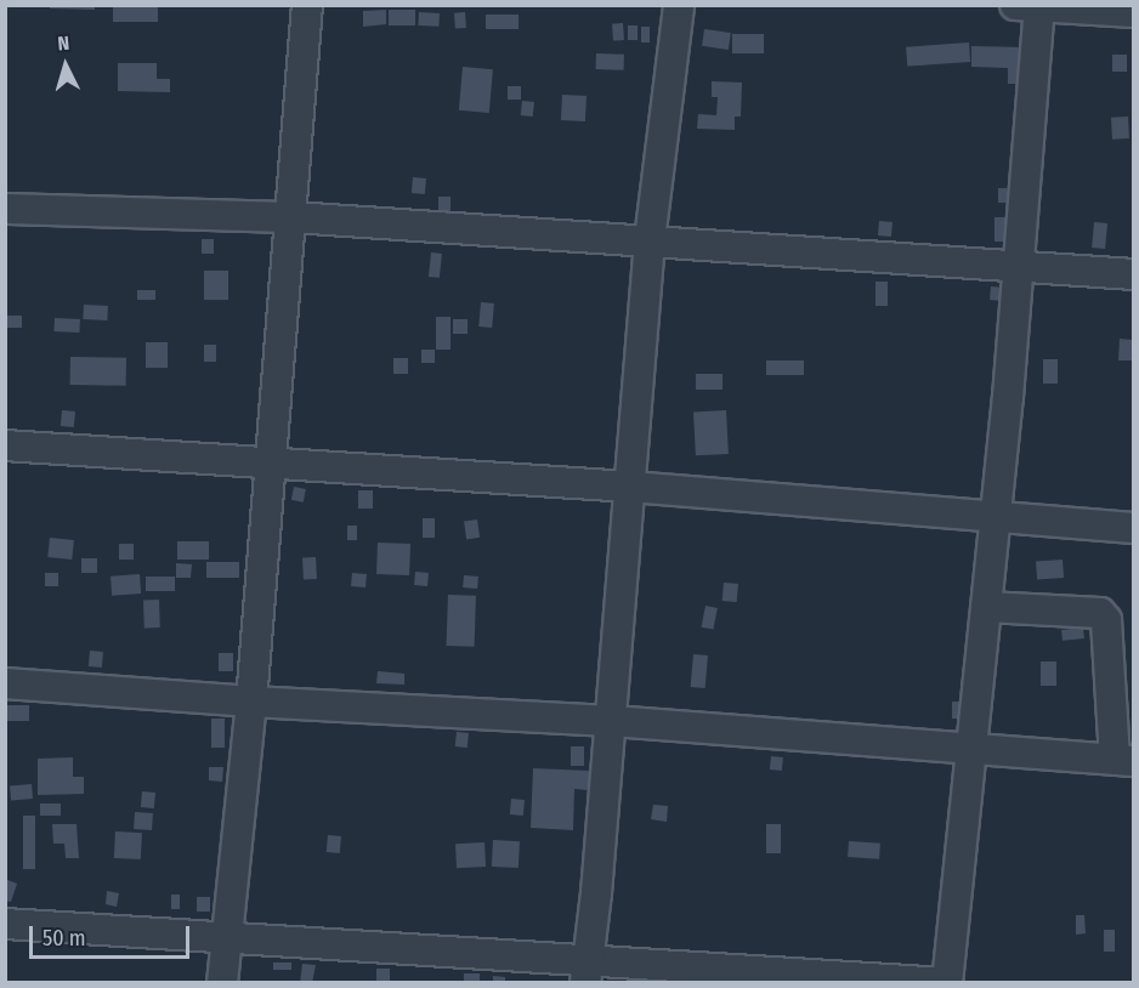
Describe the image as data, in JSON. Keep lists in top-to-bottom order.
{
  "scale_bar": "50 m",
  "north": "top"
}
